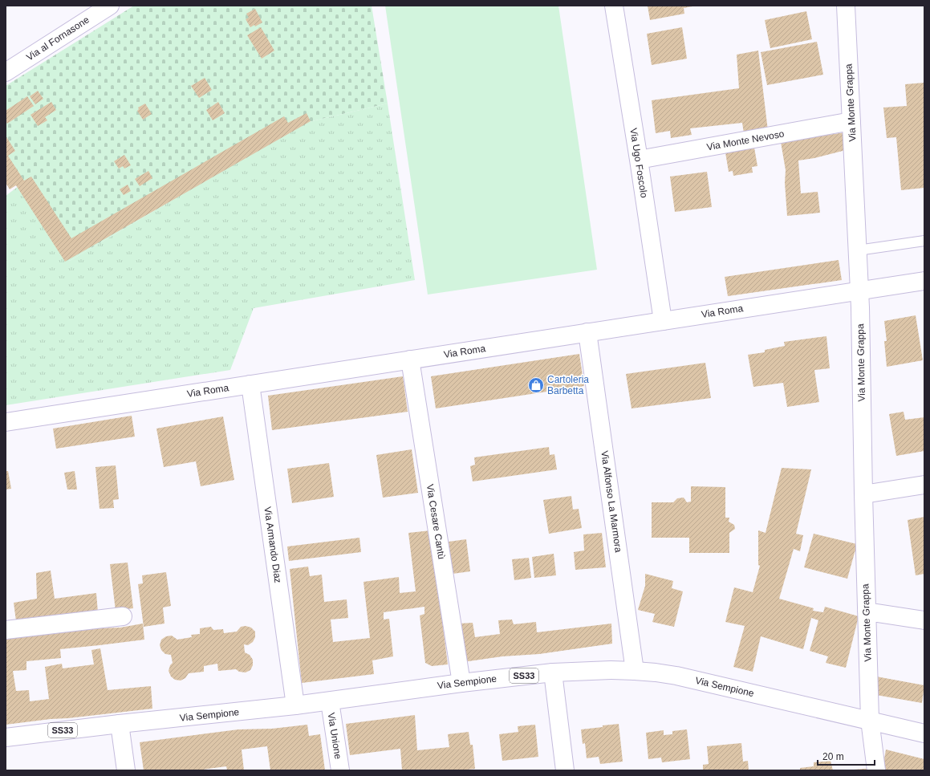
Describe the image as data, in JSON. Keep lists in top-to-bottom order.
{
  "streets": {
    "street": [
      "Via al Fornasone",
      "Via Monte Grappa",
      "Via Monte Nevoso",
      "Via Ugo Foscolo",
      "Via Roma",
      "Via Alfonso La Marmora",
      "Via Cesare Cantù",
      "Via Armando Diaz",
      "SS33",
      "Via Sempione",
      "Via Unione"
    ]
  },
  "crossings": [
    ["Via Monte Grappa", "Via Monte Nevoso"],
    ["Via Monte Grappa", "Via Roma"],
    ["Via Monte Grappa", "Via Sempione"],
    ["Via Monte Nevoso", "Via Ugo Foscolo"],
    ["Via Ugo Foscolo", "Via Roma"],
    ["Via Roma", "Via Alfonso La Marmora"],
    ["Via Roma", "Via Cesare Cantù"],
    ["Via Roma", "Via Armando Diaz"],
    ["Via Alfonso La Marmora", "Via Sempione"],
    ["Via Cesare Cantù", "Via Sempione"],
    ["Via Armando Diaz", "Via Sempione"],
    ["Via Sempione", "Via Unione"]
  ],
  "places": {
    "shop": ["Cartoleria Barbetta"]
  },
  "scale_bar": "20 m"
}
